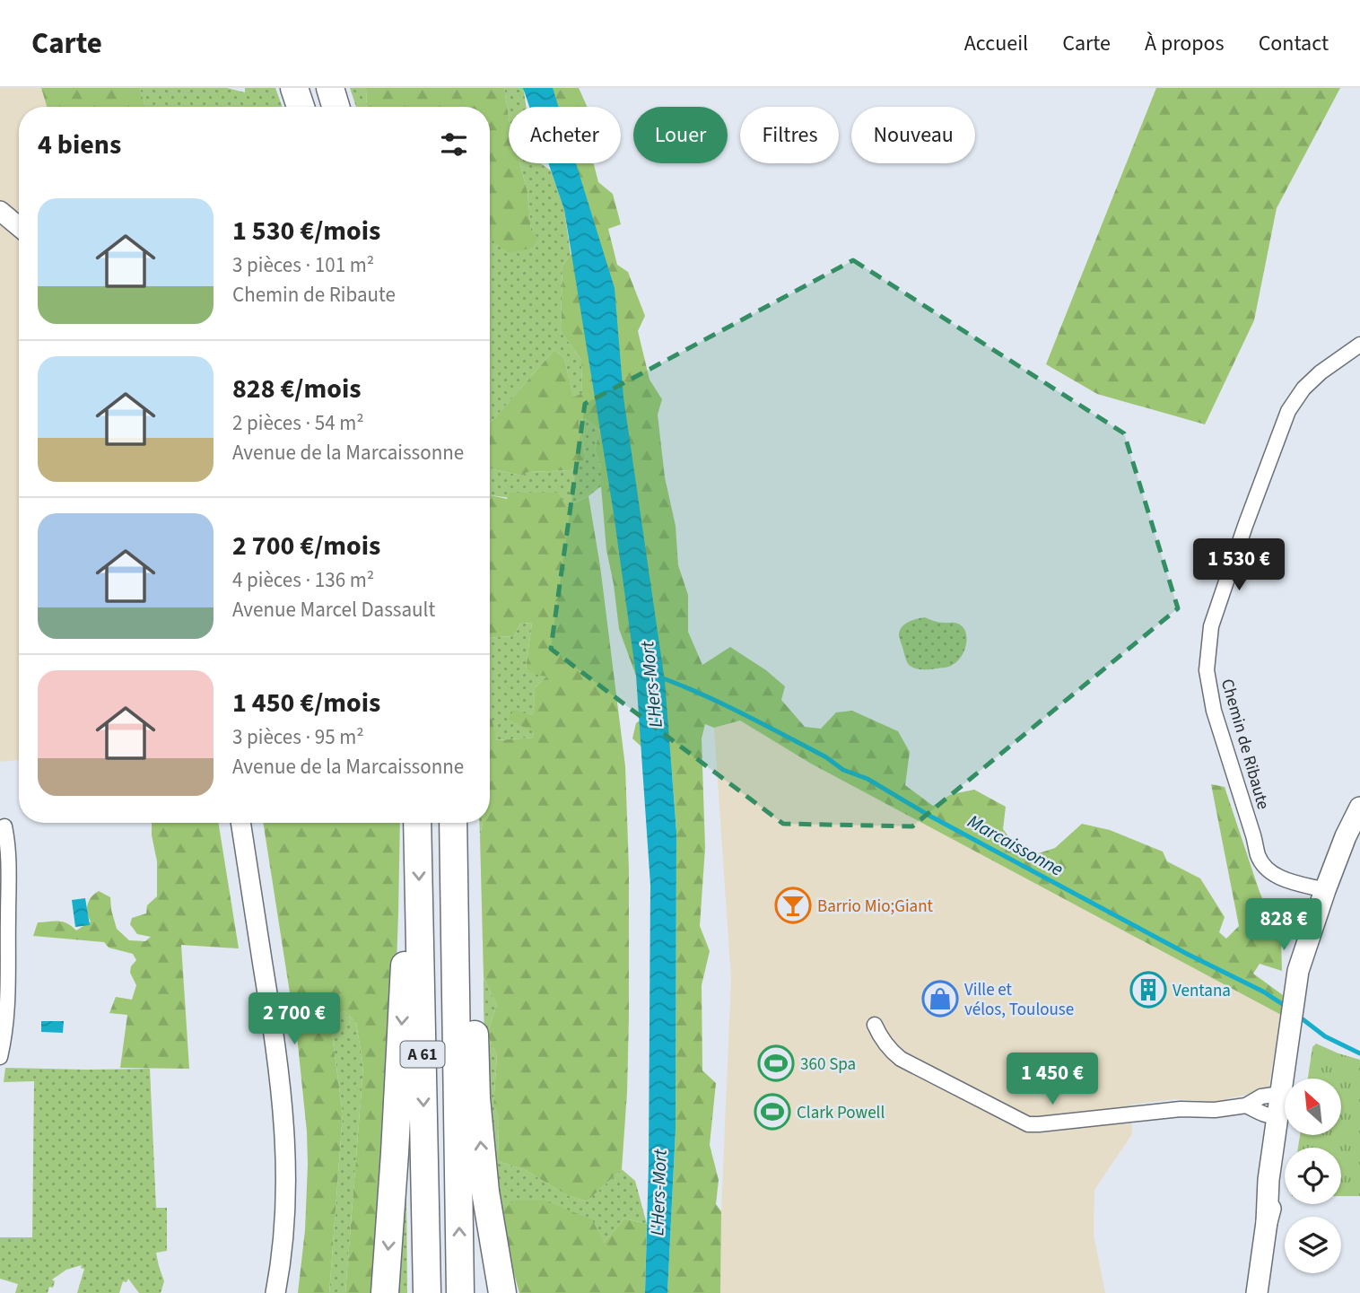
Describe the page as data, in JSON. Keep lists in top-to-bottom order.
{
  "streets": {
    "highway": ["A 61"],
    "street": ["Chemin de Ribaute"]
  },
  "water": ["L'Hers-Mort", "Marcaissonne"],
  "places": {
    "bar": ["Barrio Mio;Giant"],
    "building": ["Ventana"],
    "shop": ["Ville et vélos, Toulouse"],
    "sports": ["360 Spa", "Clark Powell"]
  },
  "north": "top left",
  "page": {
    "header": "Carte",
    "nav": [
      "Accueil",
      "Carte",
      "À propos",
      "Contact"
    ],
    "chip": [
      "Acheter",
      "Louer",
      "Filtres",
      "Nouveau"
    ],
    "heading": "4 biens",
    "list": [
      {
        "name": "1 530 €/mois",
        "note": "3 pièces · 101 m² · Chemin de Ribaute"
      },
      {
        "name": "828 €/mois",
        "note": "2 pièces · 54 m² · Avenue de la Marcaissonne"
      },
      {
        "name": "2 700 €/mois",
        "note": "4 pièces · 136 m² · Avenue Marcel Dassault"
      },
      {
        "name": "1 450 €/mois",
        "note": "3 pièces · 95 m² · Avenue de la Marcaissonne"
      }
    ],
    "price": [
      "1 530 €",
      "828 €",
      "2 700 €",
      "1 450 €"
    ]
  }
}
